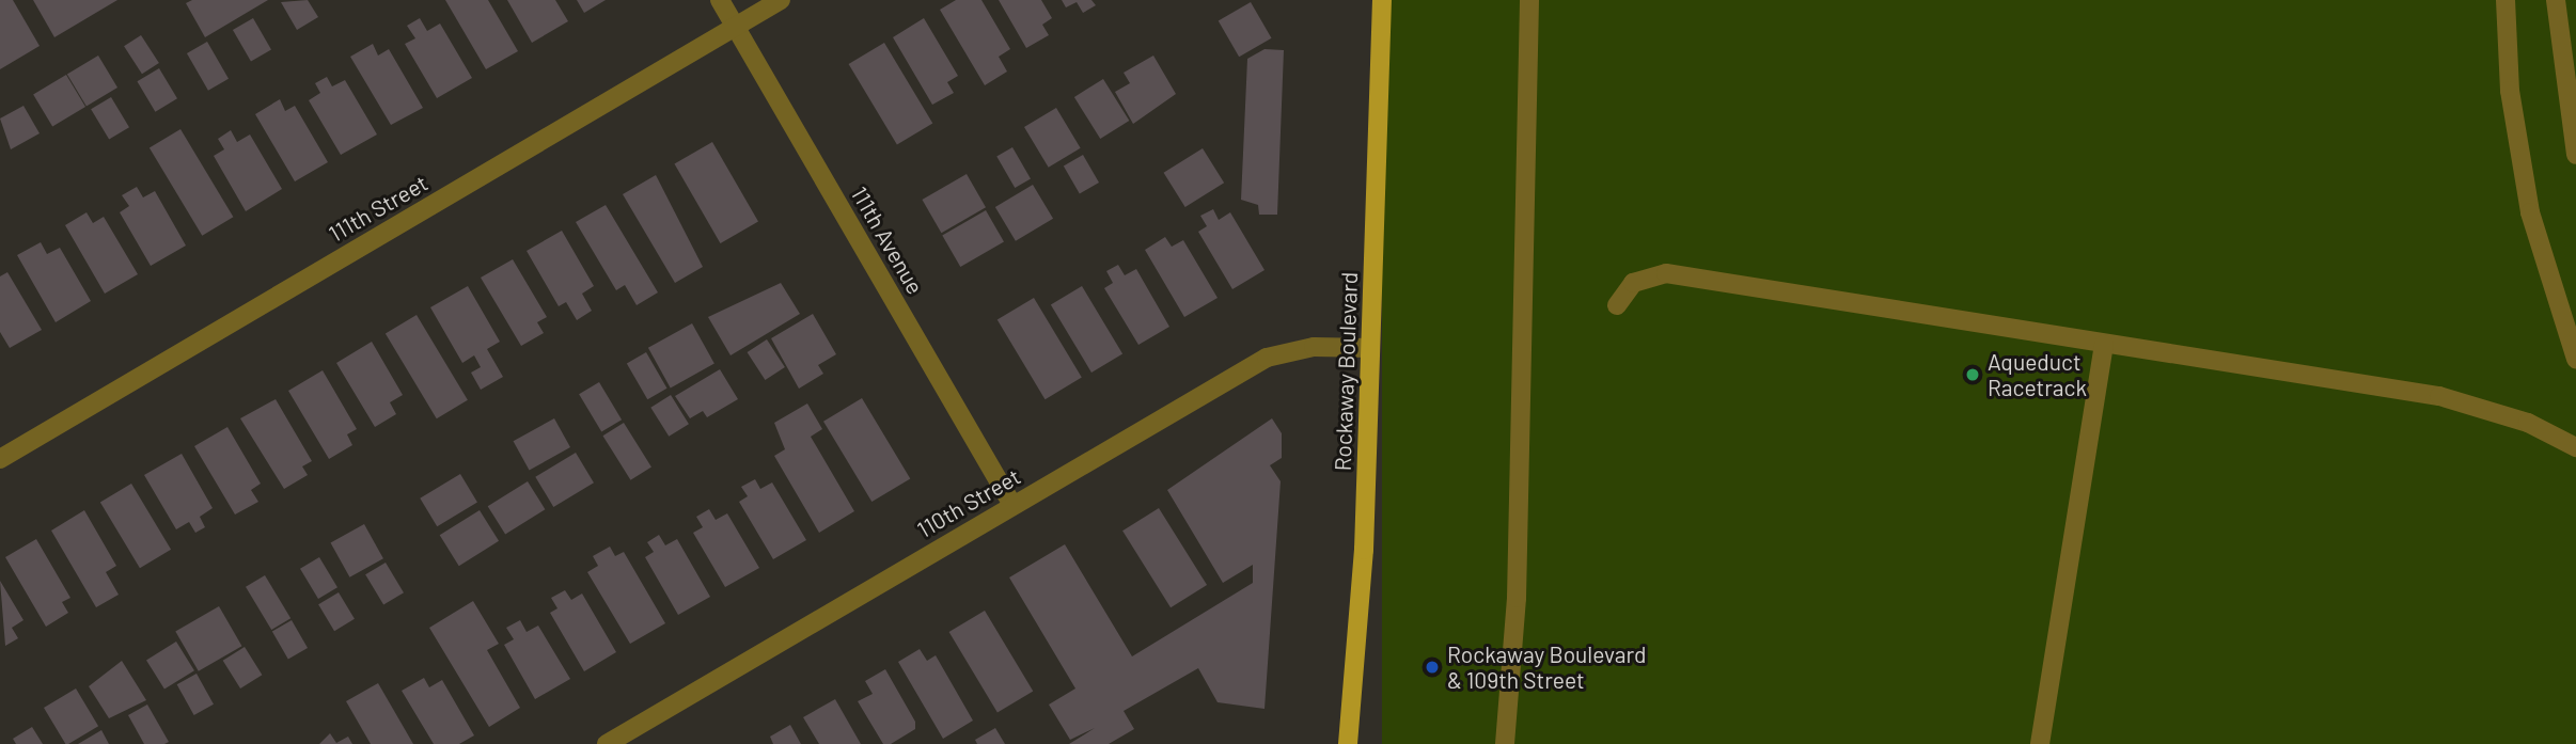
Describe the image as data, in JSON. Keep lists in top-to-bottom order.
{
  "streets": {
    "main road": ["Rockaway Boulevard"],
    "street": ["111th Street", "111th Avenue", "110th Street"]
  },
  "crossings": [
    ["111th Street", "111th Avenue"],
    ["111th Avenue", "110th Street"],
    ["Rockaway Boulevard", "110th Street"]
  ],
  "places": ["Aqueduct Racetrack", "Rockaway Boulevard & 109th Street"]
}
